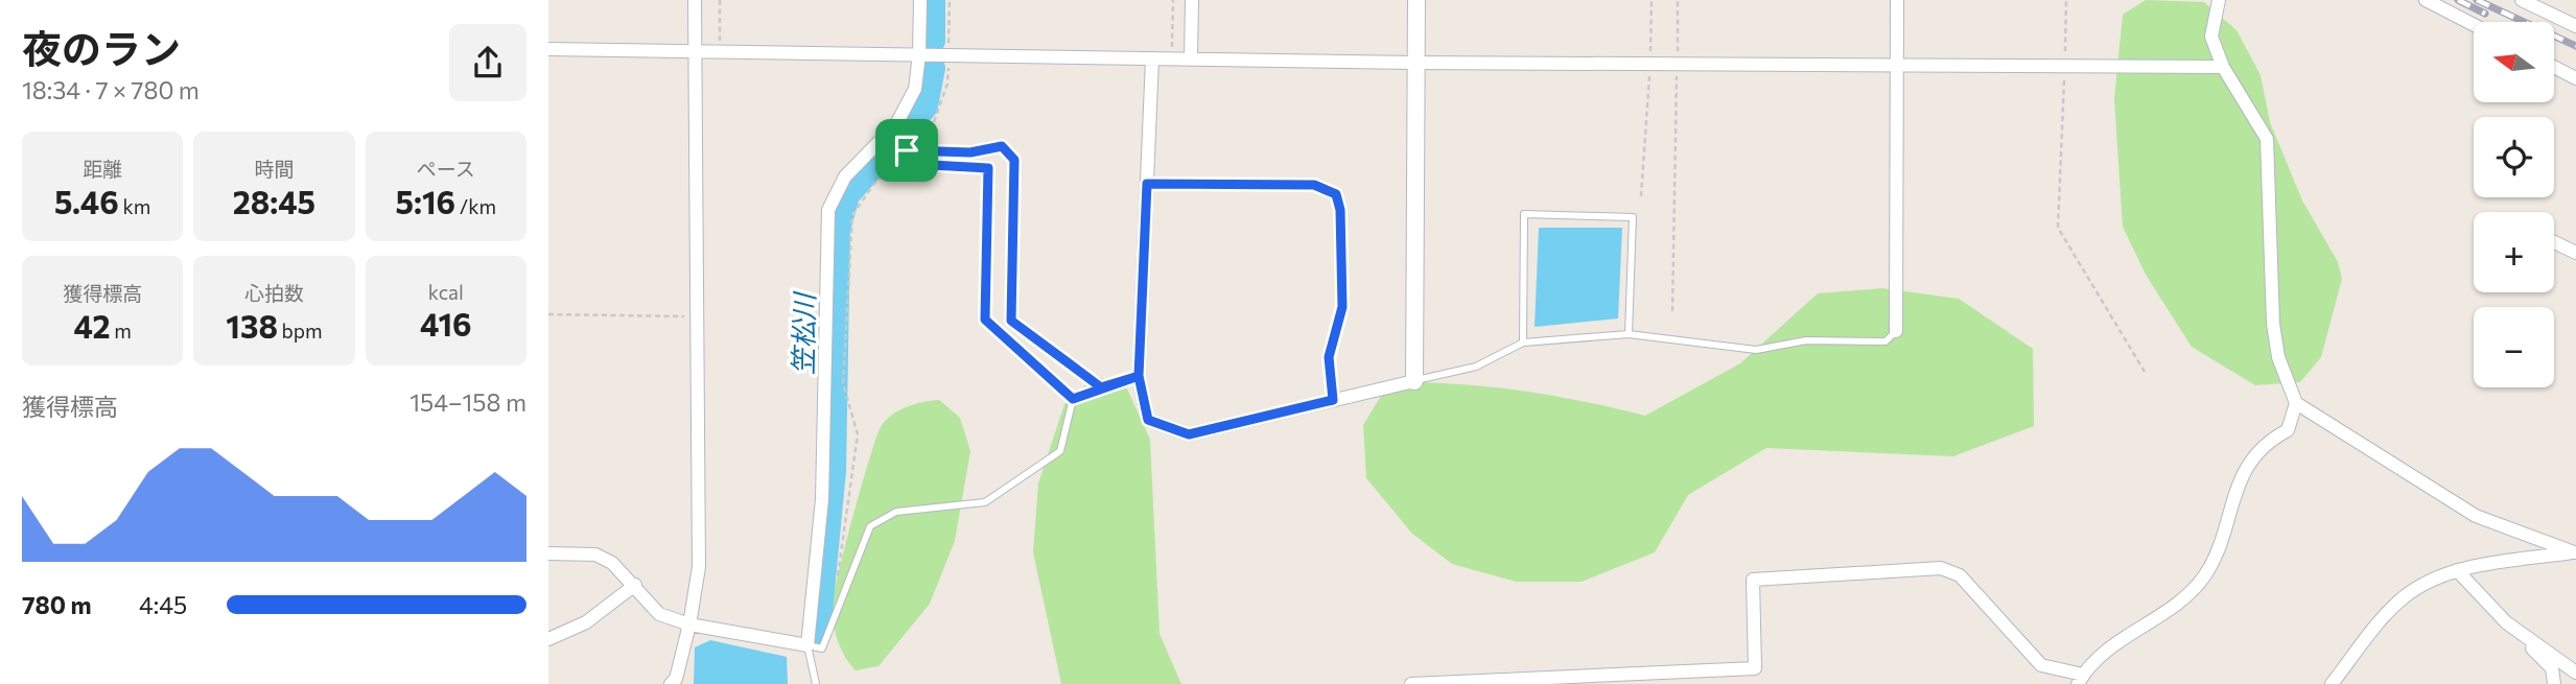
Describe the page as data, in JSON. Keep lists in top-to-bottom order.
{
  "water": ["笠松川"],
  "north": "left",
  "page": {
    "heading": ["夜のラン", "18:34 · 7 × 780 m"],
    "map_buttons": ["+", "−"],
    "stats": [
      ["距離", "5.46 km"],
      ["時間", "28:45"],
      ["ペース", "5:16 /km"],
      ["獲得標高", "42 m"],
      ["心拍数", "138 bpm"],
      ["kcal", "416"]
    ],
    "chart": ["獲得標高", "154–158 m"],
    "list": [
      {
        "name": "780 m",
        "note": "4:45"
      }
    ]
  }
}
